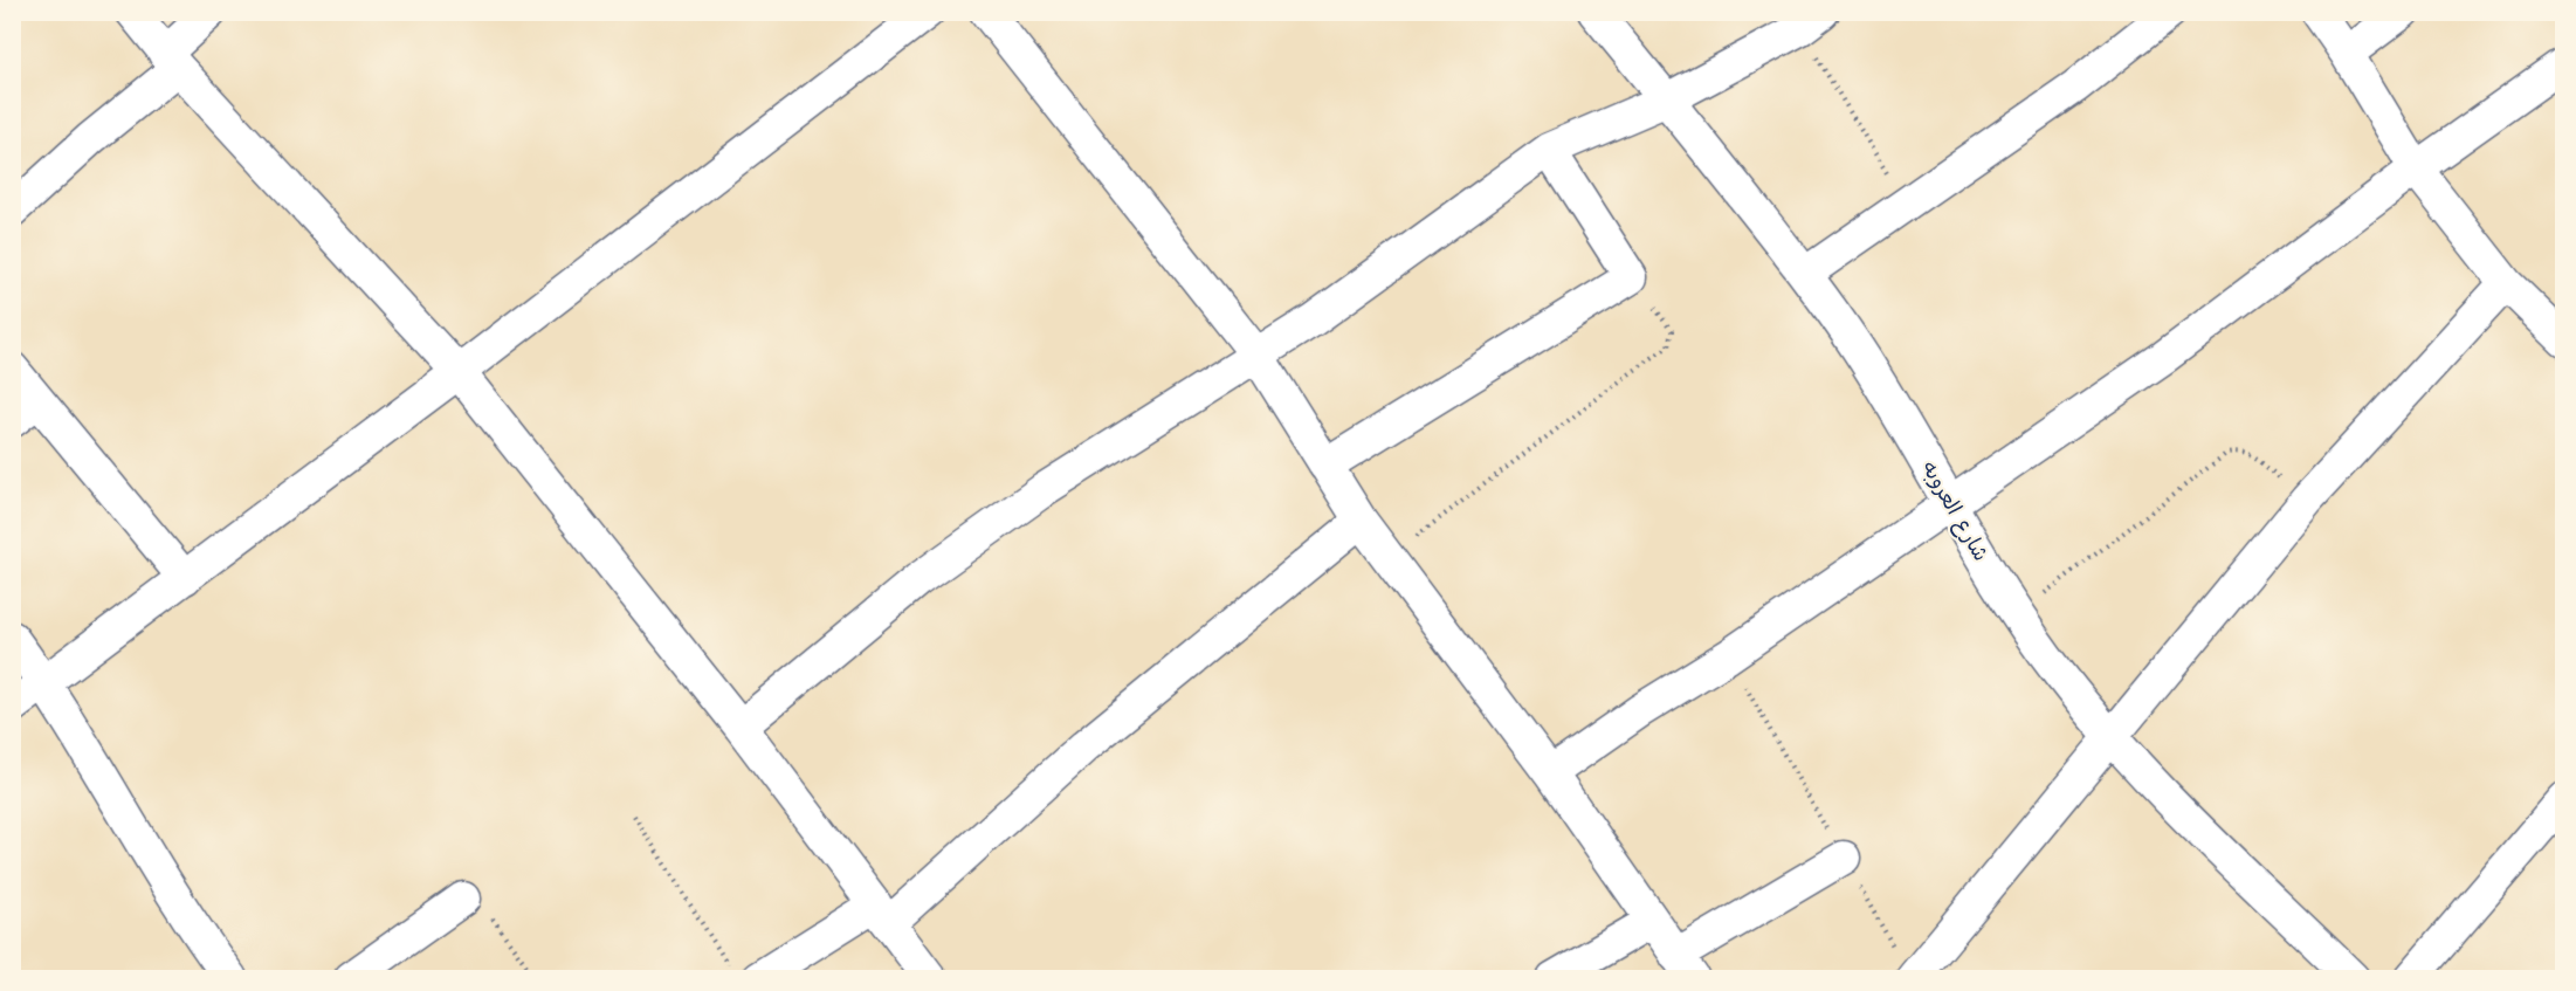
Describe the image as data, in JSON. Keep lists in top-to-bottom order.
{
  "streets": {
    "street": ["شارع العروبه"]
  }
}
